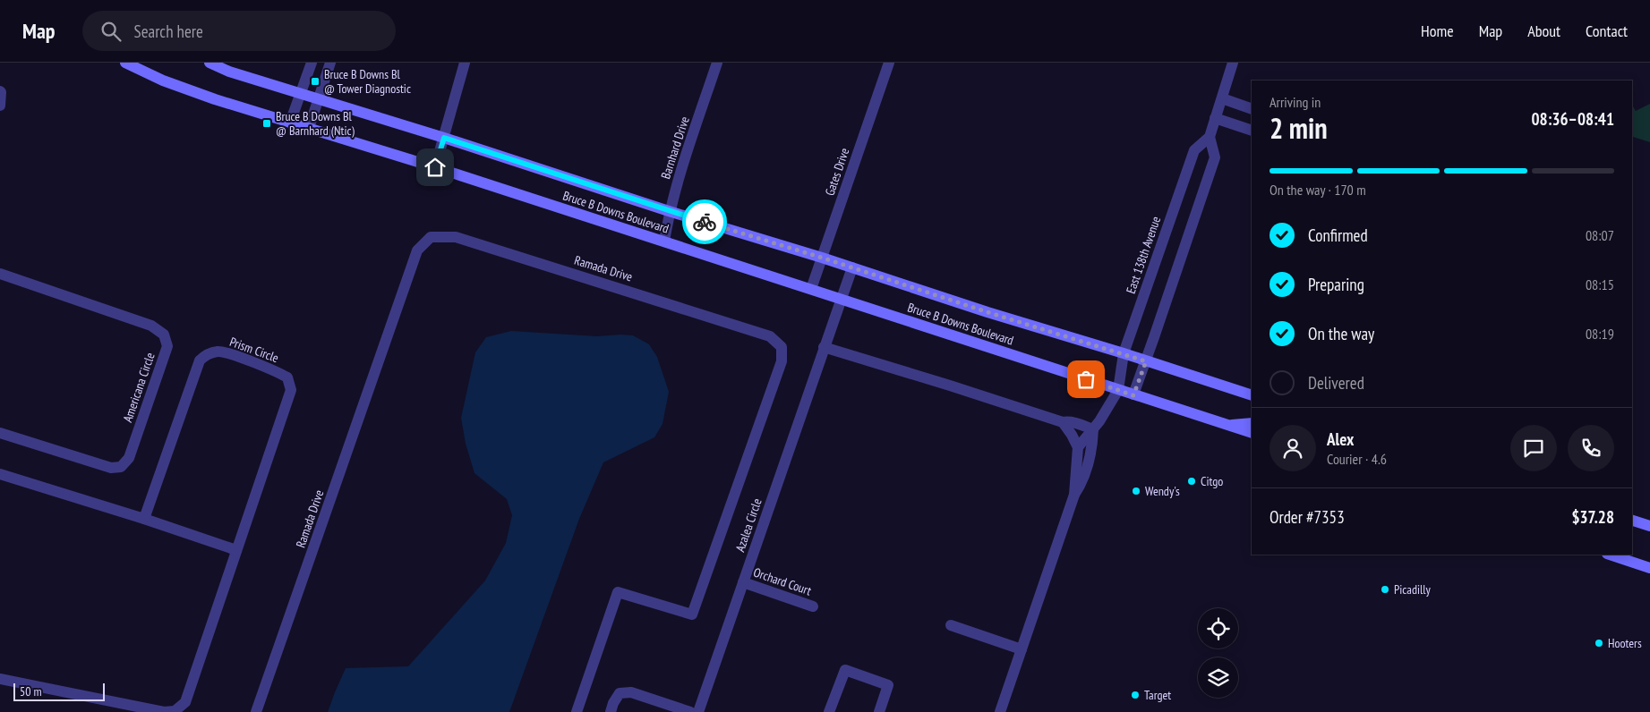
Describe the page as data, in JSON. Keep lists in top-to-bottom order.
{
  "streets": {
    "main road": ["Bruce B Downs Boulevard"],
    "street": [
      "Barnhard Drive",
      "Gates Drive",
      "East 138th Avenue",
      "Ramada Drive",
      "Prism Circle",
      "Americana Circle",
      "Azalea Circle",
      "Orchard Court"
    ]
  },
  "crossings": [
    ["Barnhard Drive", "Bruce B Downs Boulevard"],
    ["Gates Drive", "Bruce B Downs Boulevard"],
    ["Bruce B Downs Boulevard", "East 138th Avenue"],
    ["Bruce B Downs Boulevard", "Azalea Circle"],
    ["Azalea Circle", "Orchard Court"]
  ],
  "places": {
    "transit": ["Bruce B Downs Bl @ Tower Diagnostic", "Bruce B Downs Bl @ Barnhard (Ntic)"],
    "other": [
      "Citgo",
      "Wendy's",
      "Picadilly",
      "Hooters",
      "Target"
    ]
  },
  "scale_bar": "50 m",
  "page": {
    "header": "Map",
    "search": "Search here",
    "nav": [
      "Home",
      "Map",
      "About",
      "Contact"
    ],
    "heading": ["2 min", "Arriving in", "08:36–08:41"],
    "panel": [
      "Alex",
      "Courier · 4.6",
      "Order #7353",
      "$37.28"
    ],
    "bar": "On the way · 170 m",
    "list": [
      ["Confirmed", "08:07"],
      ["Preparing", "08:15"],
      ["On the way", "08:19"],
      "Delivered"
    ],
    "scale": "50 m"
  }
}
